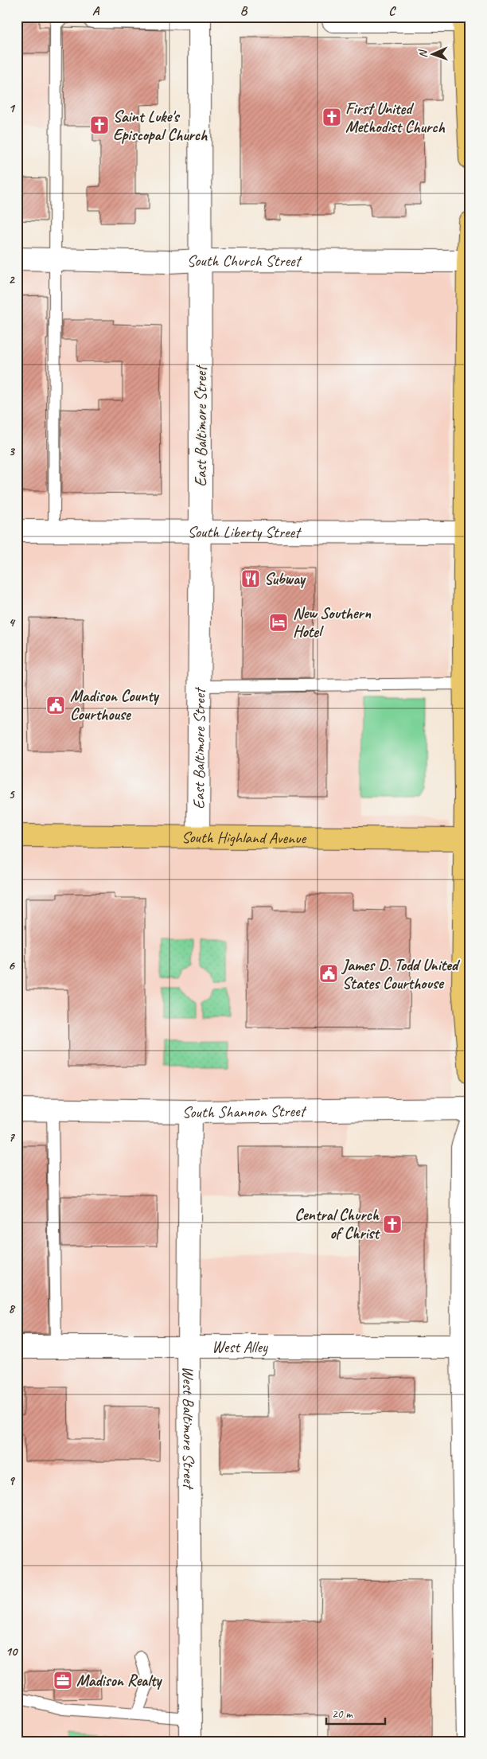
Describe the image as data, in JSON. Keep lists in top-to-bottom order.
{
  "streets": {
    "main road": ["South Highland Avenue"],
    "street": [
      "South Church Street",
      "East Baltimore Street",
      "South Liberty Street",
      "South Shannon Street",
      "West Alley",
      "West Baltimore Street"
    ]
  },
  "crossings": [
    ["South Church Street", "East Baltimore Street"],
    ["East Baltimore Street", "South Liberty Street"],
    ["East Baltimore Street", "South Highland Avenue"],
    ["South Shannon Street", "West Baltimore Street"],
    ["West Alley", "West Baltimore Street"]
  ],
  "places": {
    "church": ["First United Methodist Church", "Saint Luke's Episcopal Church", "Central Church of Christ"],
    "restaurant": ["Subway"],
    "hotel": ["New Southern Hotel"],
    "public building": ["Madison County Courthouse", "James D. Todd United States Courthouse"],
    "office": ["Madison Realty"]
  },
  "scale_bar": "20 m",
  "north": "left",
  "grid": {
    "columns": ["A", "B", "C"],
    "rows": [
      "1",
      "2",
      "3",
      "4",
      "5",
      "6",
      "7",
      "8",
      "9",
      "10"
    ]
  }
}
